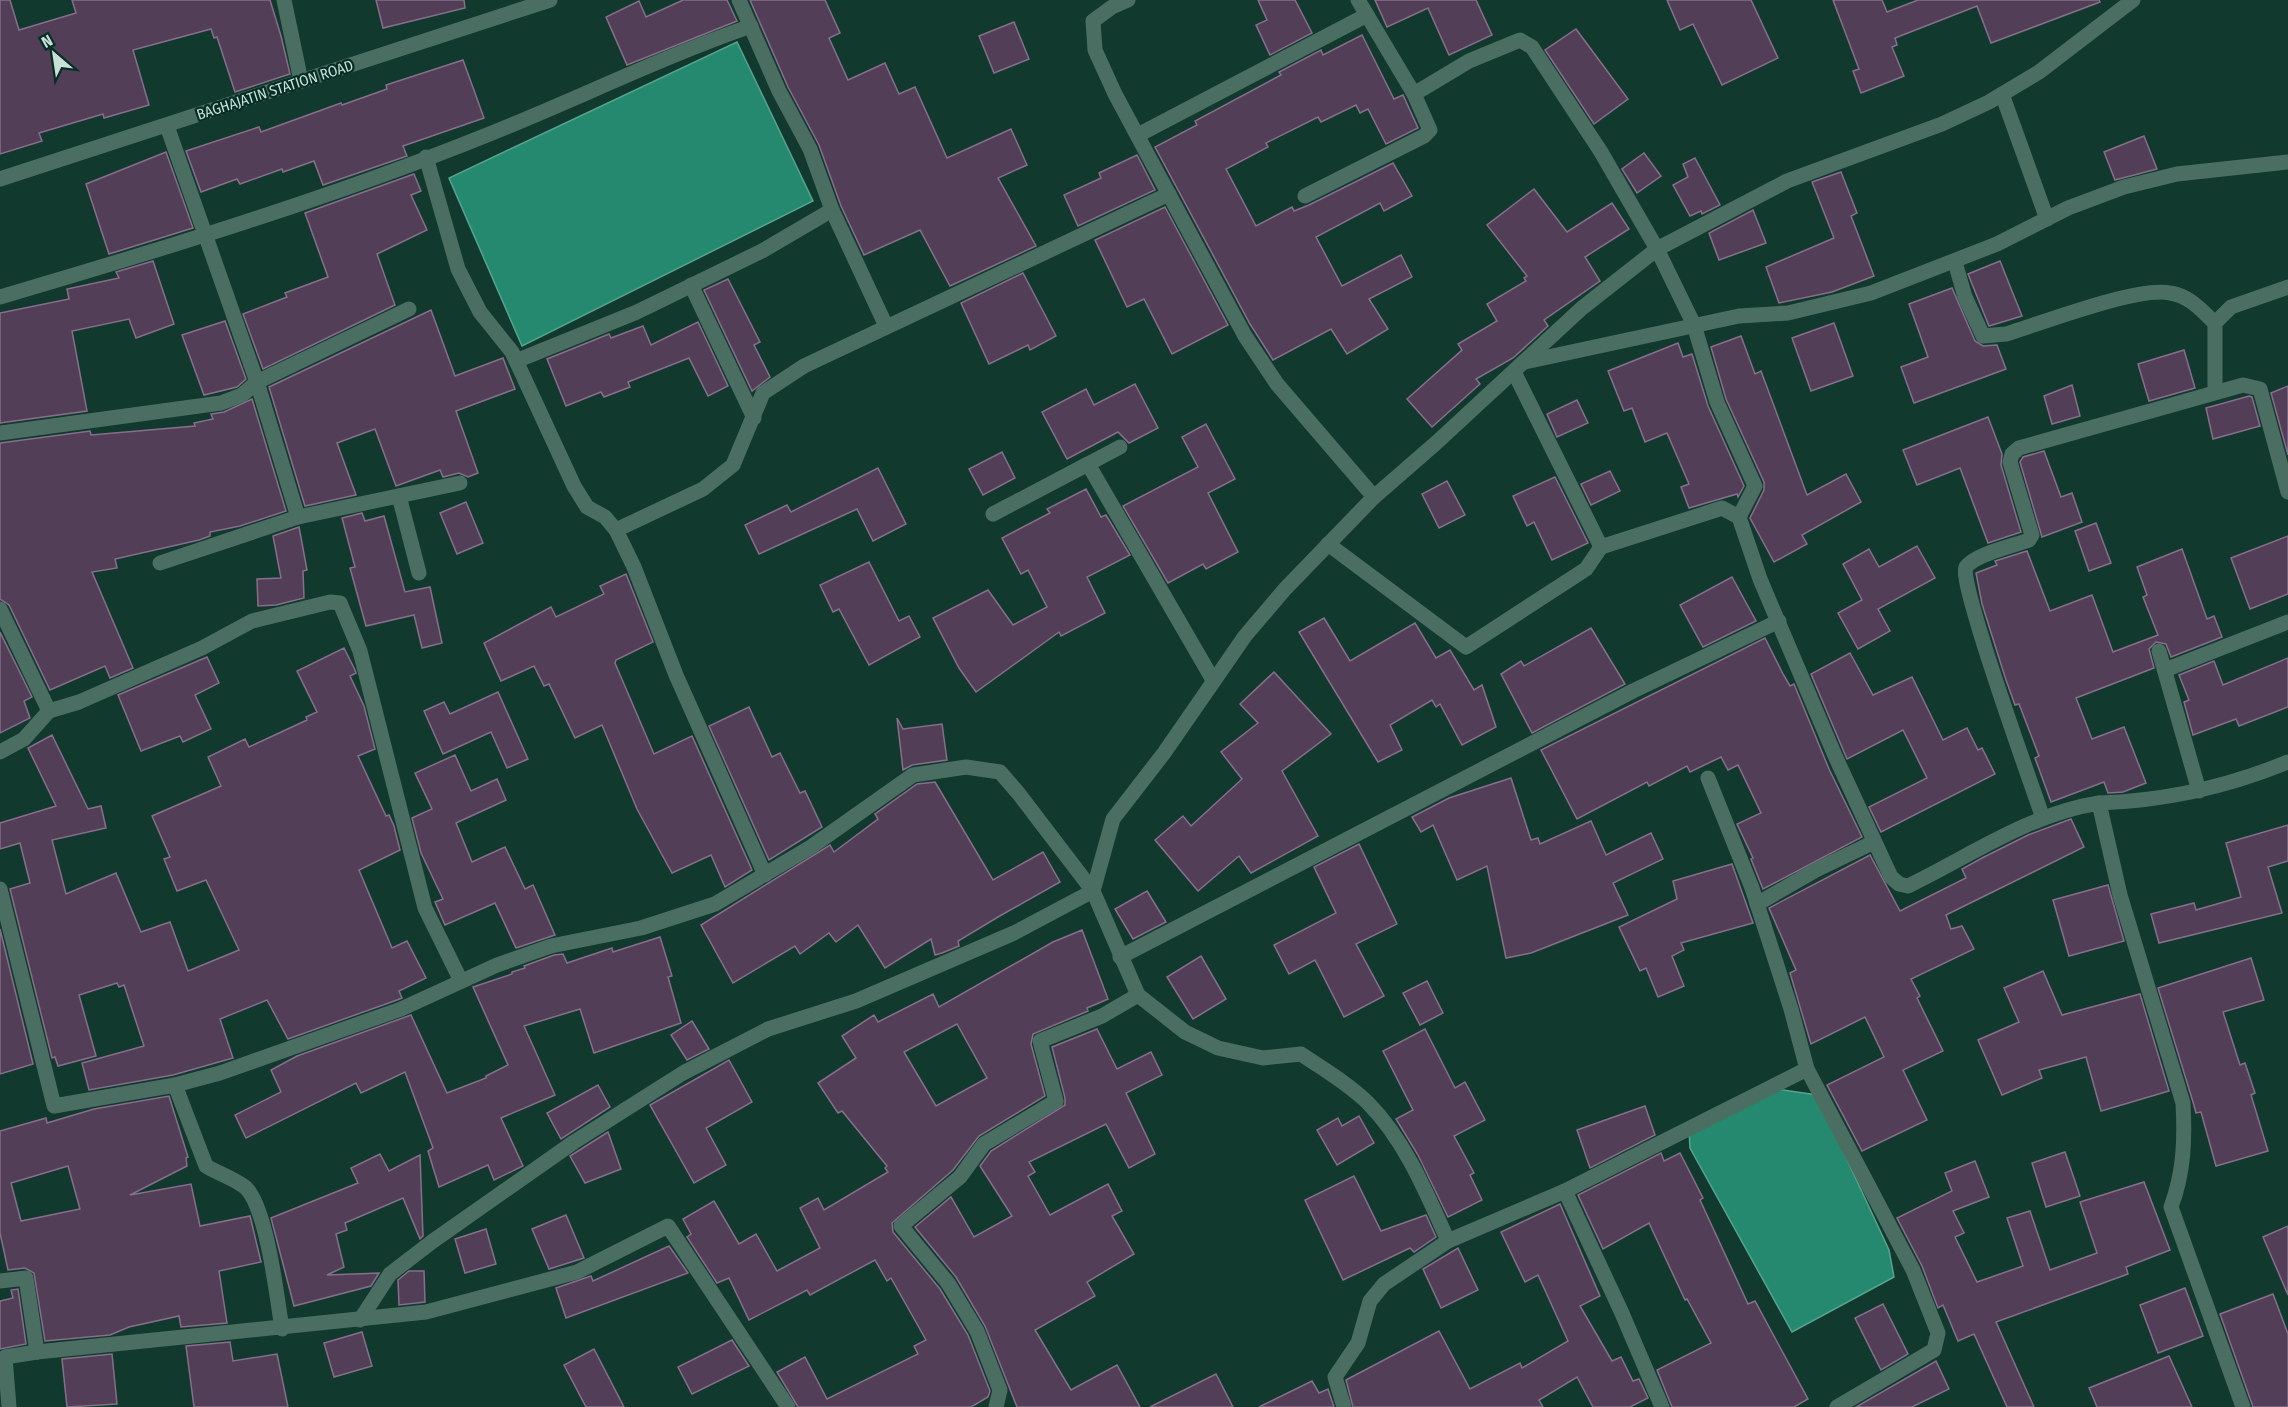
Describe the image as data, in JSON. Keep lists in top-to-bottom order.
{
  "streets": {
    "street": ["BAGHAJATIN STATION ROAD"]
  },
  "north": "top left"
}
